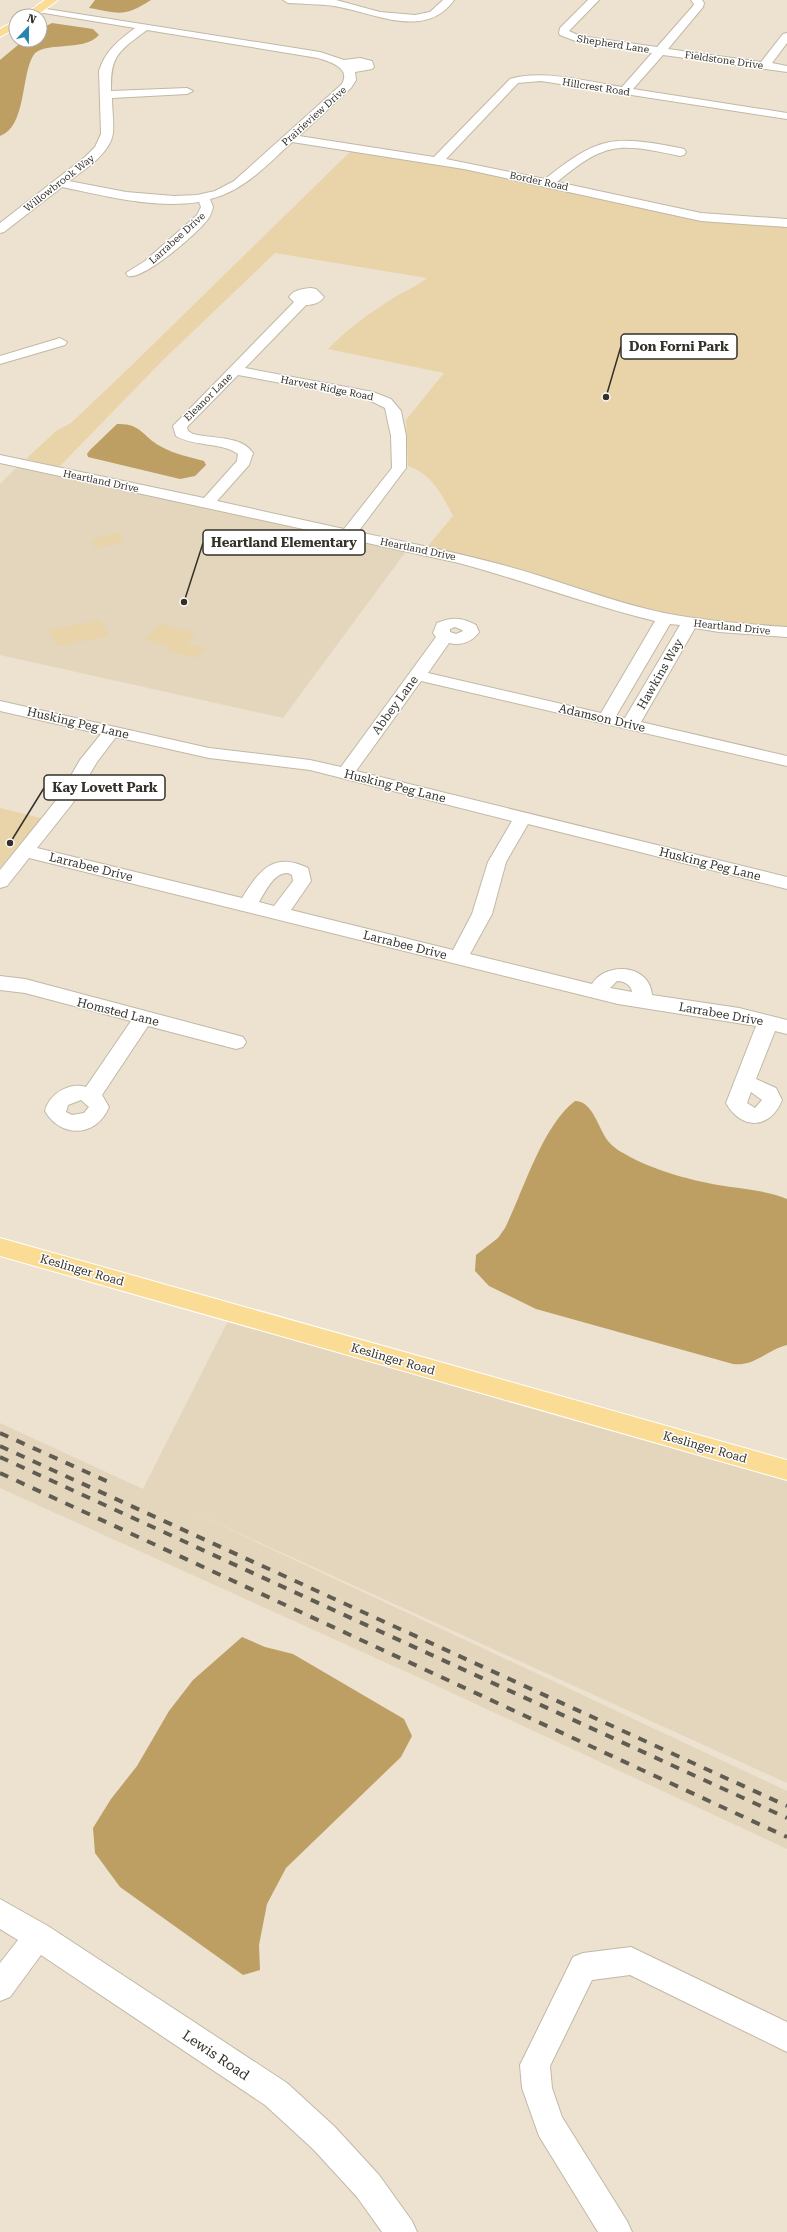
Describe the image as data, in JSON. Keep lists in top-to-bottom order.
{
  "streets": {
    "main road": ["Keslinger Road"],
    "street": [
      "Shepherd Lane",
      "Fieldstone Drive",
      "Hillcrest Road",
      "Prairieview Drive",
      "Border Road",
      "Willowbrook Way",
      "Larrabee Drive",
      "Harvest Ridge Road",
      "Eleanor Lane",
      "Heartland Drive",
      "Hawkins Way",
      "Abbey Lane",
      "Adamson Drive",
      "Husking Peg Lane",
      "Homsted Lane",
      "Lewis Road"
    ]
  },
  "crossings": [
    ["Shepherd Lane", "Fieldstone Drive"],
    ["Shepherd Lane", "Hillcrest Road"],
    ["Hillcrest Road", "Border Road"],
    ["Prairieview Drive", "Border Road"],
    ["Prairieview Drive", "Willowbrook Way"],
    ["Prairieview Drive", "Larrabee Drive"],
    ["Harvest Ridge Road", "Eleanor Lane"],
    ["Harvest Ridge Road", "Heartland Drive"],
    ["Eleanor Lane", "Heartland Drive"],
    ["Heartland Drive", "Hawkins Way"],
    ["Hawkins Way", "Adamson Drive"],
    ["Abbey Lane", "Adamson Drive"],
    ["Abbey Lane", "Husking Peg Lane"]
  ],
  "places": ["Don Forni Park", "Heartland Elementary", "Kay Lovett Park"],
  "north": "top"
}
